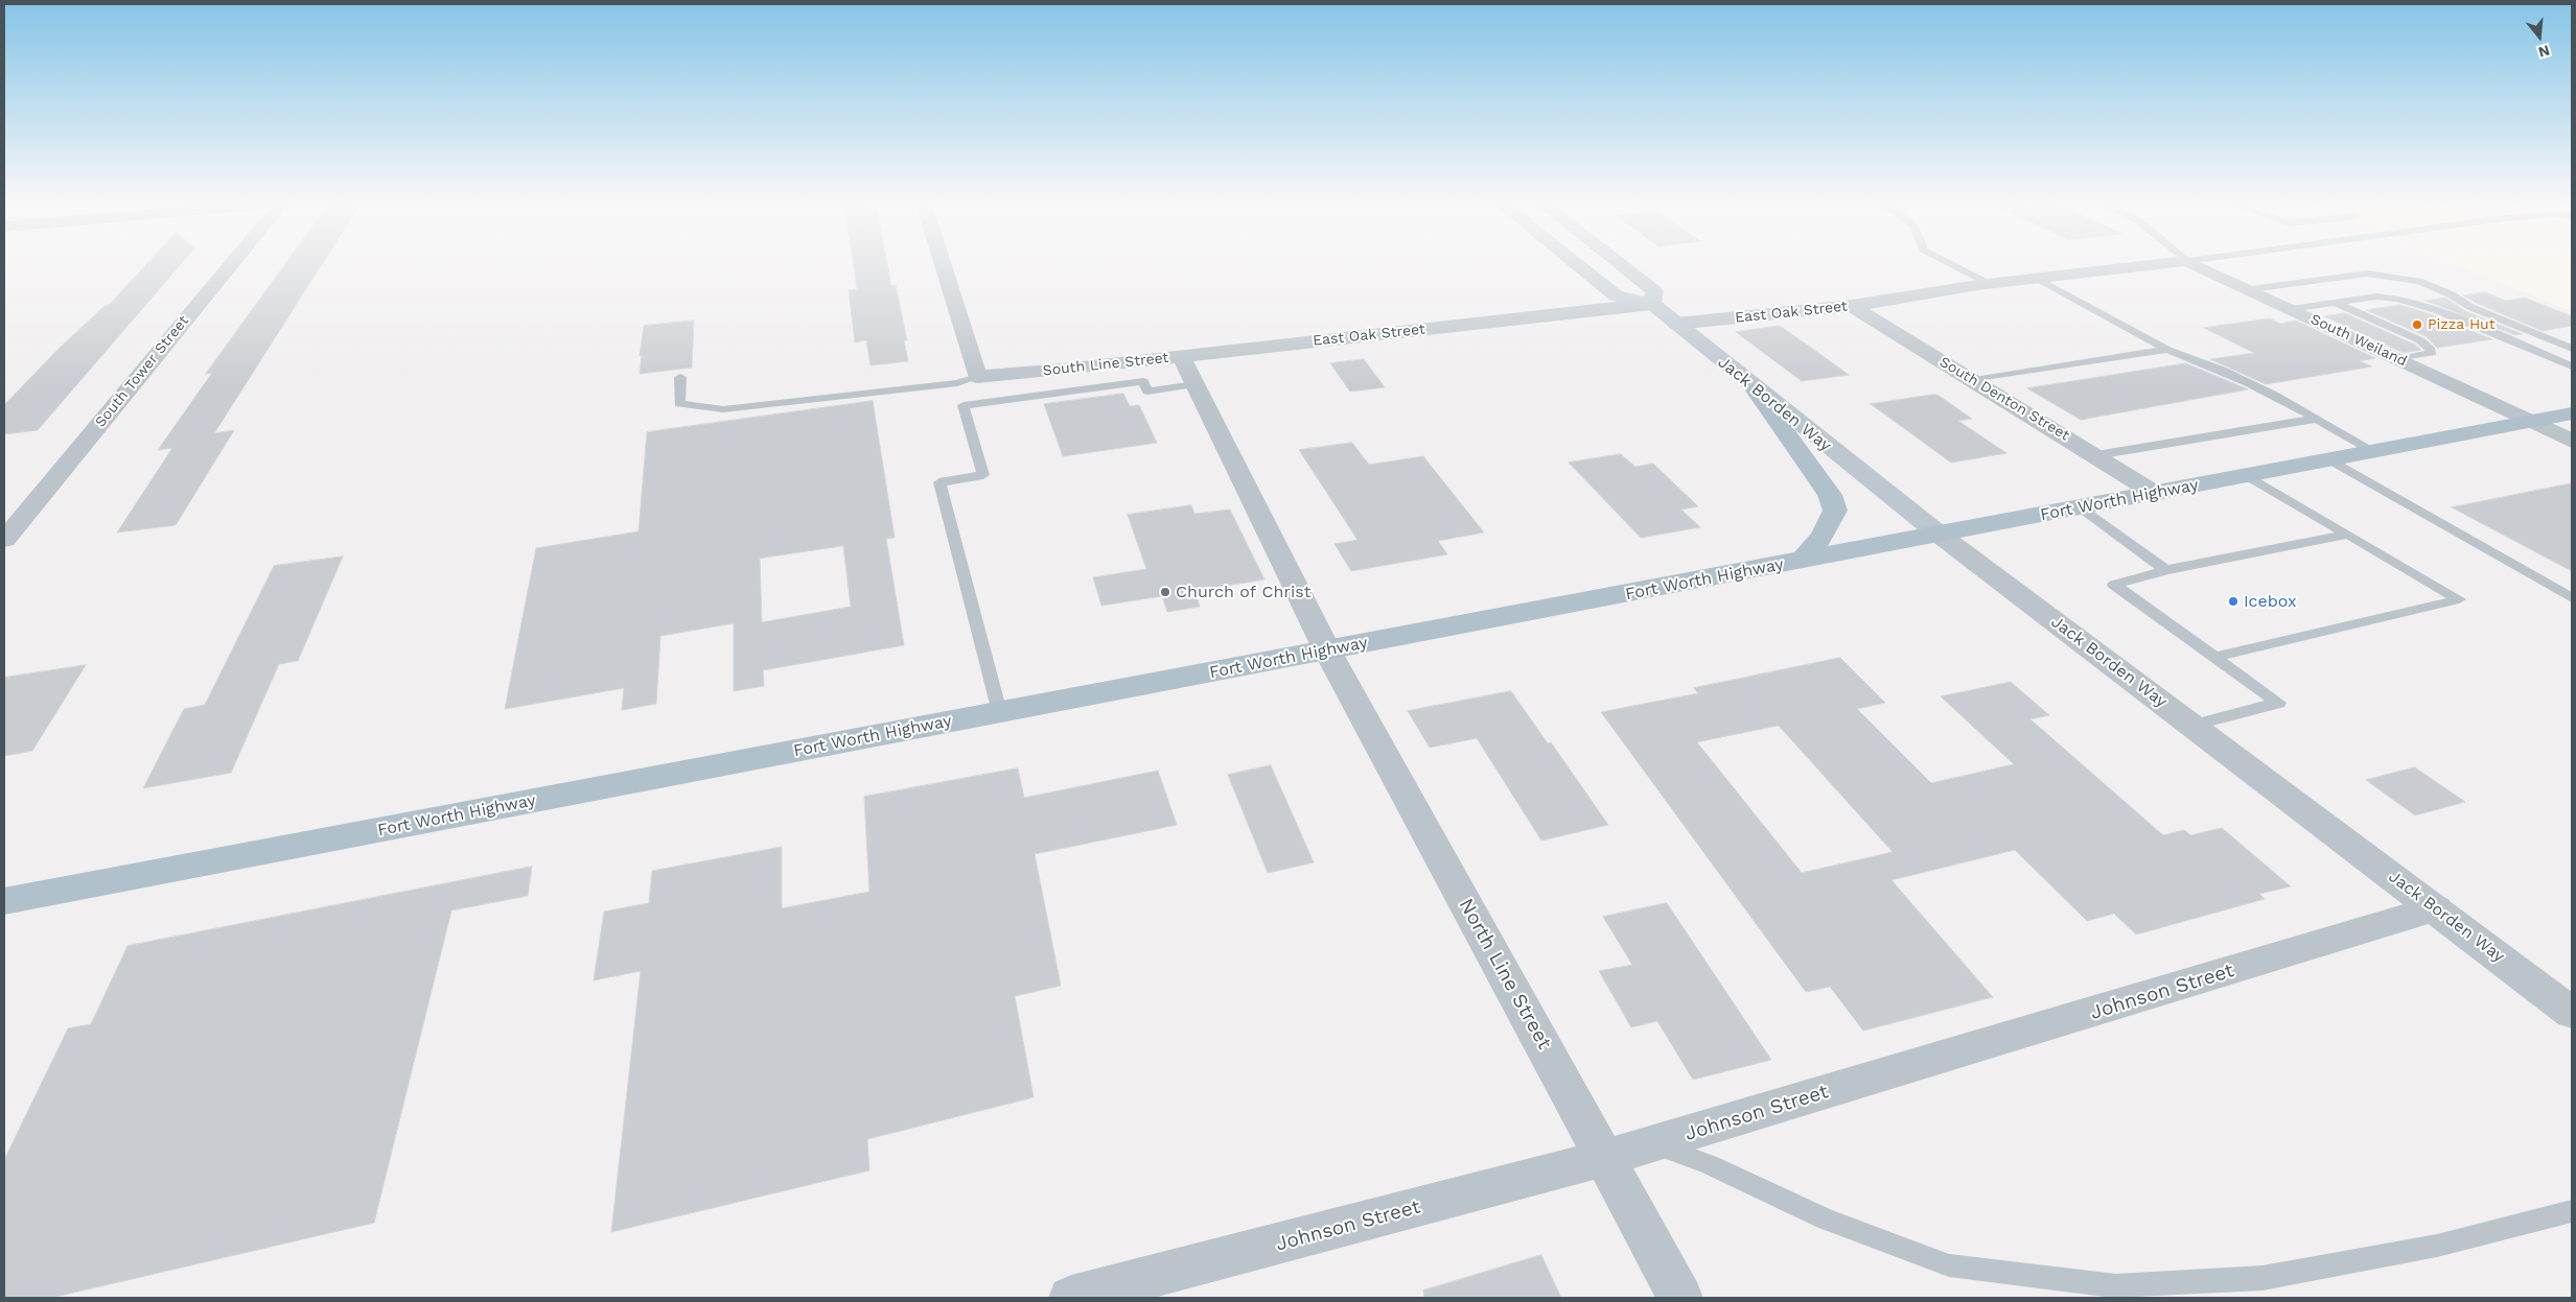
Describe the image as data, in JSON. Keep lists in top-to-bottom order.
{
  "streets": {
    "main road": ["Jack Borden Way", "Fort Worth Highway"],
    "street": [
      "East Oak Street",
      "South Weiland",
      "South Line Street",
      "South Tower Street",
      "South Denton Street",
      "North Line Street",
      "Johnson Street"
    ]
  },
  "crossings": [
    ["East Oak Street", "South Line Street"],
    ["East Oak Street", "South Denton Street"],
    ["East Oak Street", "Jack Borden Way"],
    ["South Weiland", "Fort Worth Highway"],
    ["South Line Street", "Fort Worth Highway"],
    ["South Line Street", "North Line Street"],
    ["South Denton Street", "Fort Worth Highway"],
    ["Jack Borden Way", "Fort Worth Highway"],
    ["Jack Borden Way", "Johnson Street"],
    ["Fort Worth Highway", "North Line Street"],
    ["North Line Street", "Johnson Street"]
  ],
  "places": ["Pizza Hut", "Church of Christ", "Icebox"],
  "north": "bottom"
}
